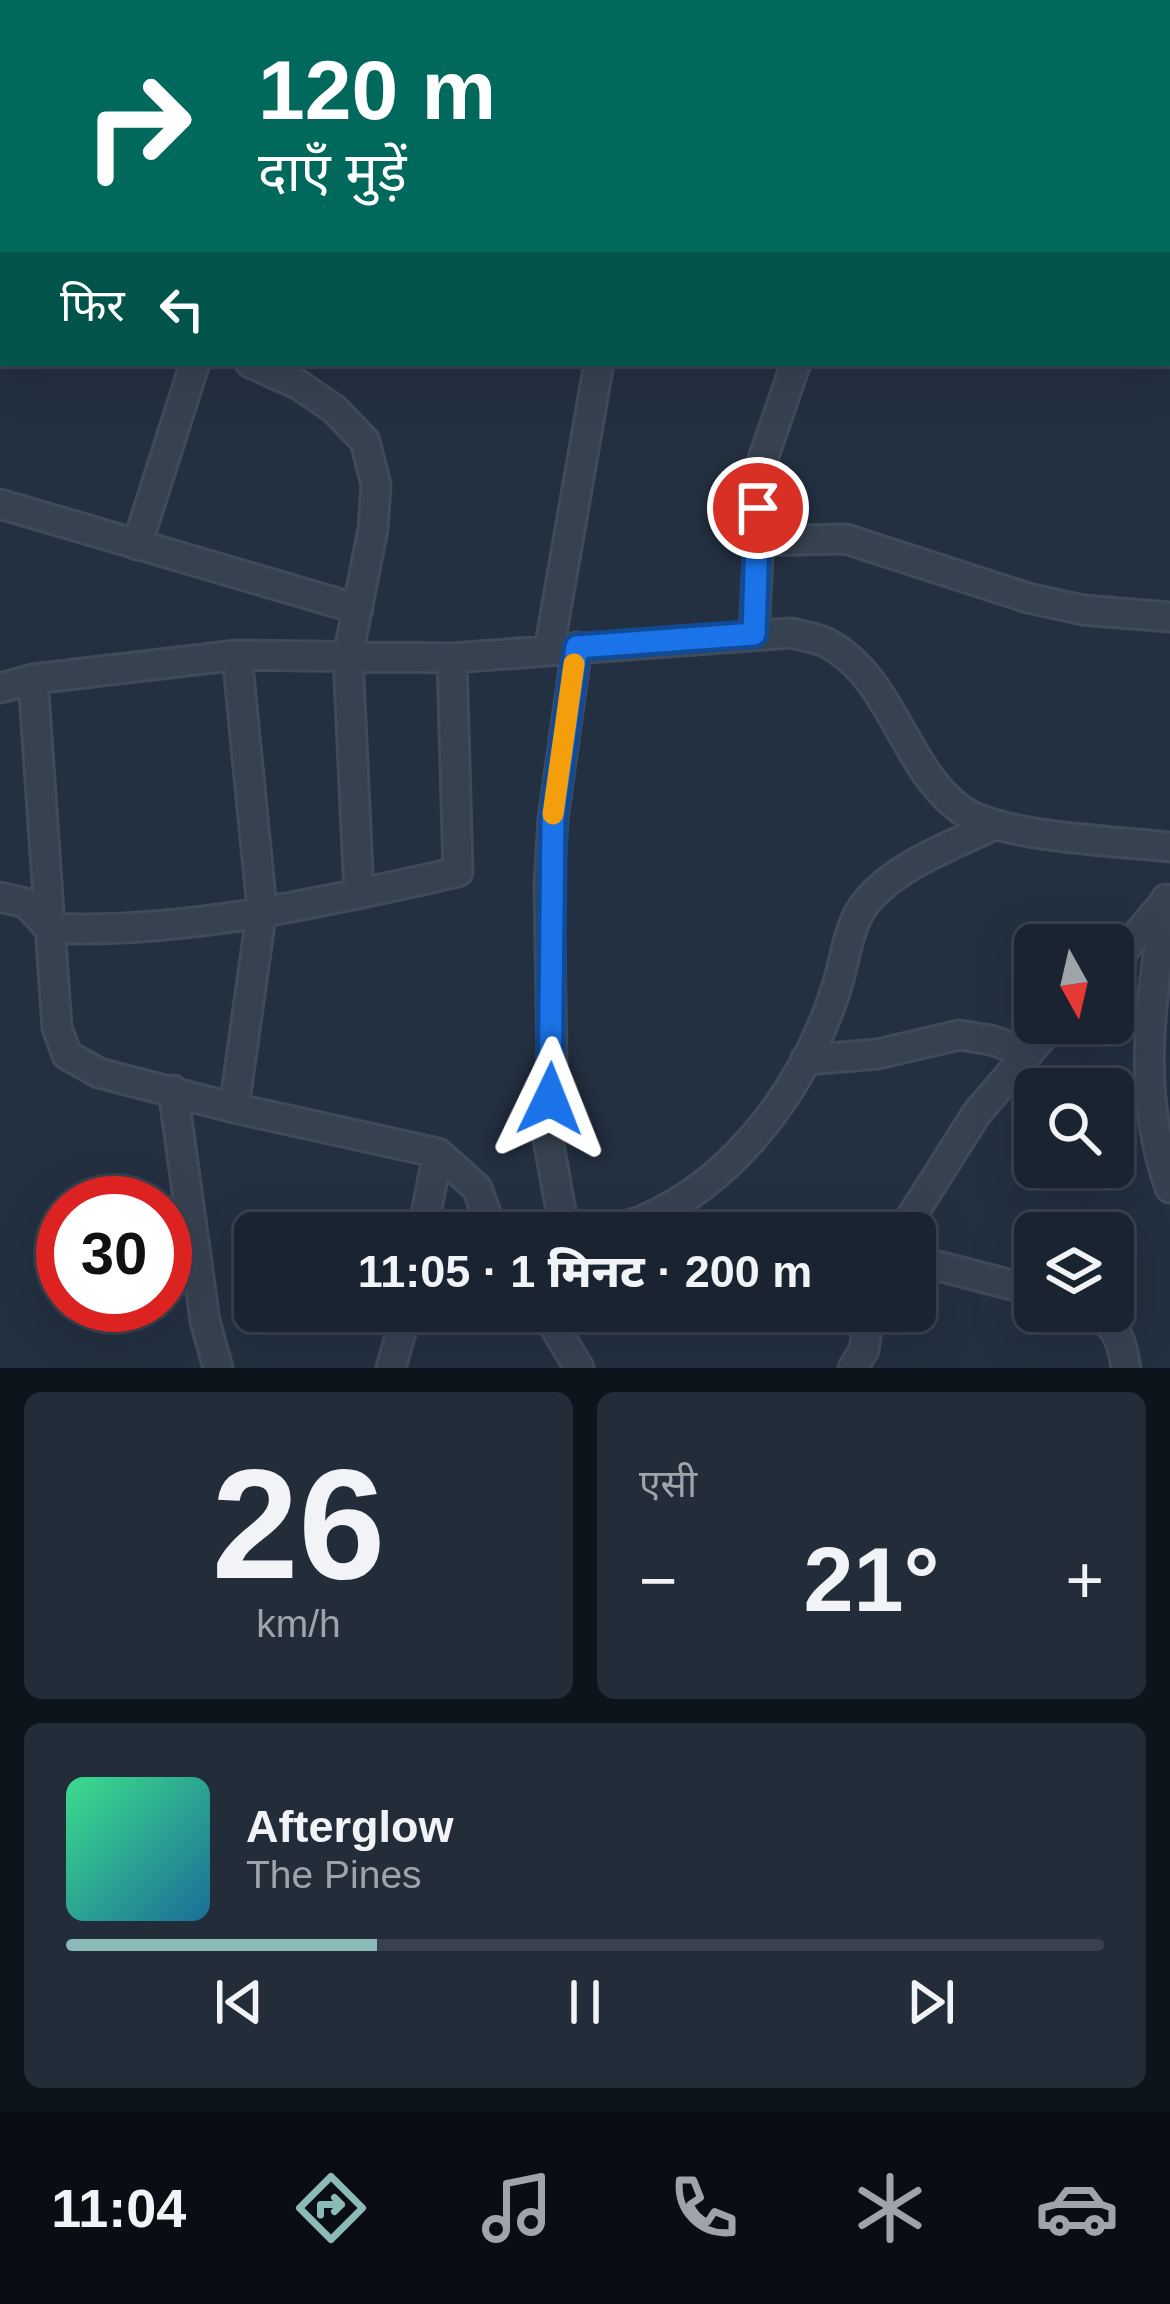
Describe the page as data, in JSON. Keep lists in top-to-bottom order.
{
  "north": "bottom",
  "page": {
    "turn": ["120 m", "दाएँ मुड़ें"],
    "then": "फिर",
    "limit": "30",
    "trip": "11:05 · 1 मिनट · 200 m",
    "tile": [
      ["26", "km/h"],
      "एसी"
    ],
    "heat": ["−", "21°", "+"],
    "song": ["Afterglow", "The Pines"],
    "tabs": "11:04"
  }
}
